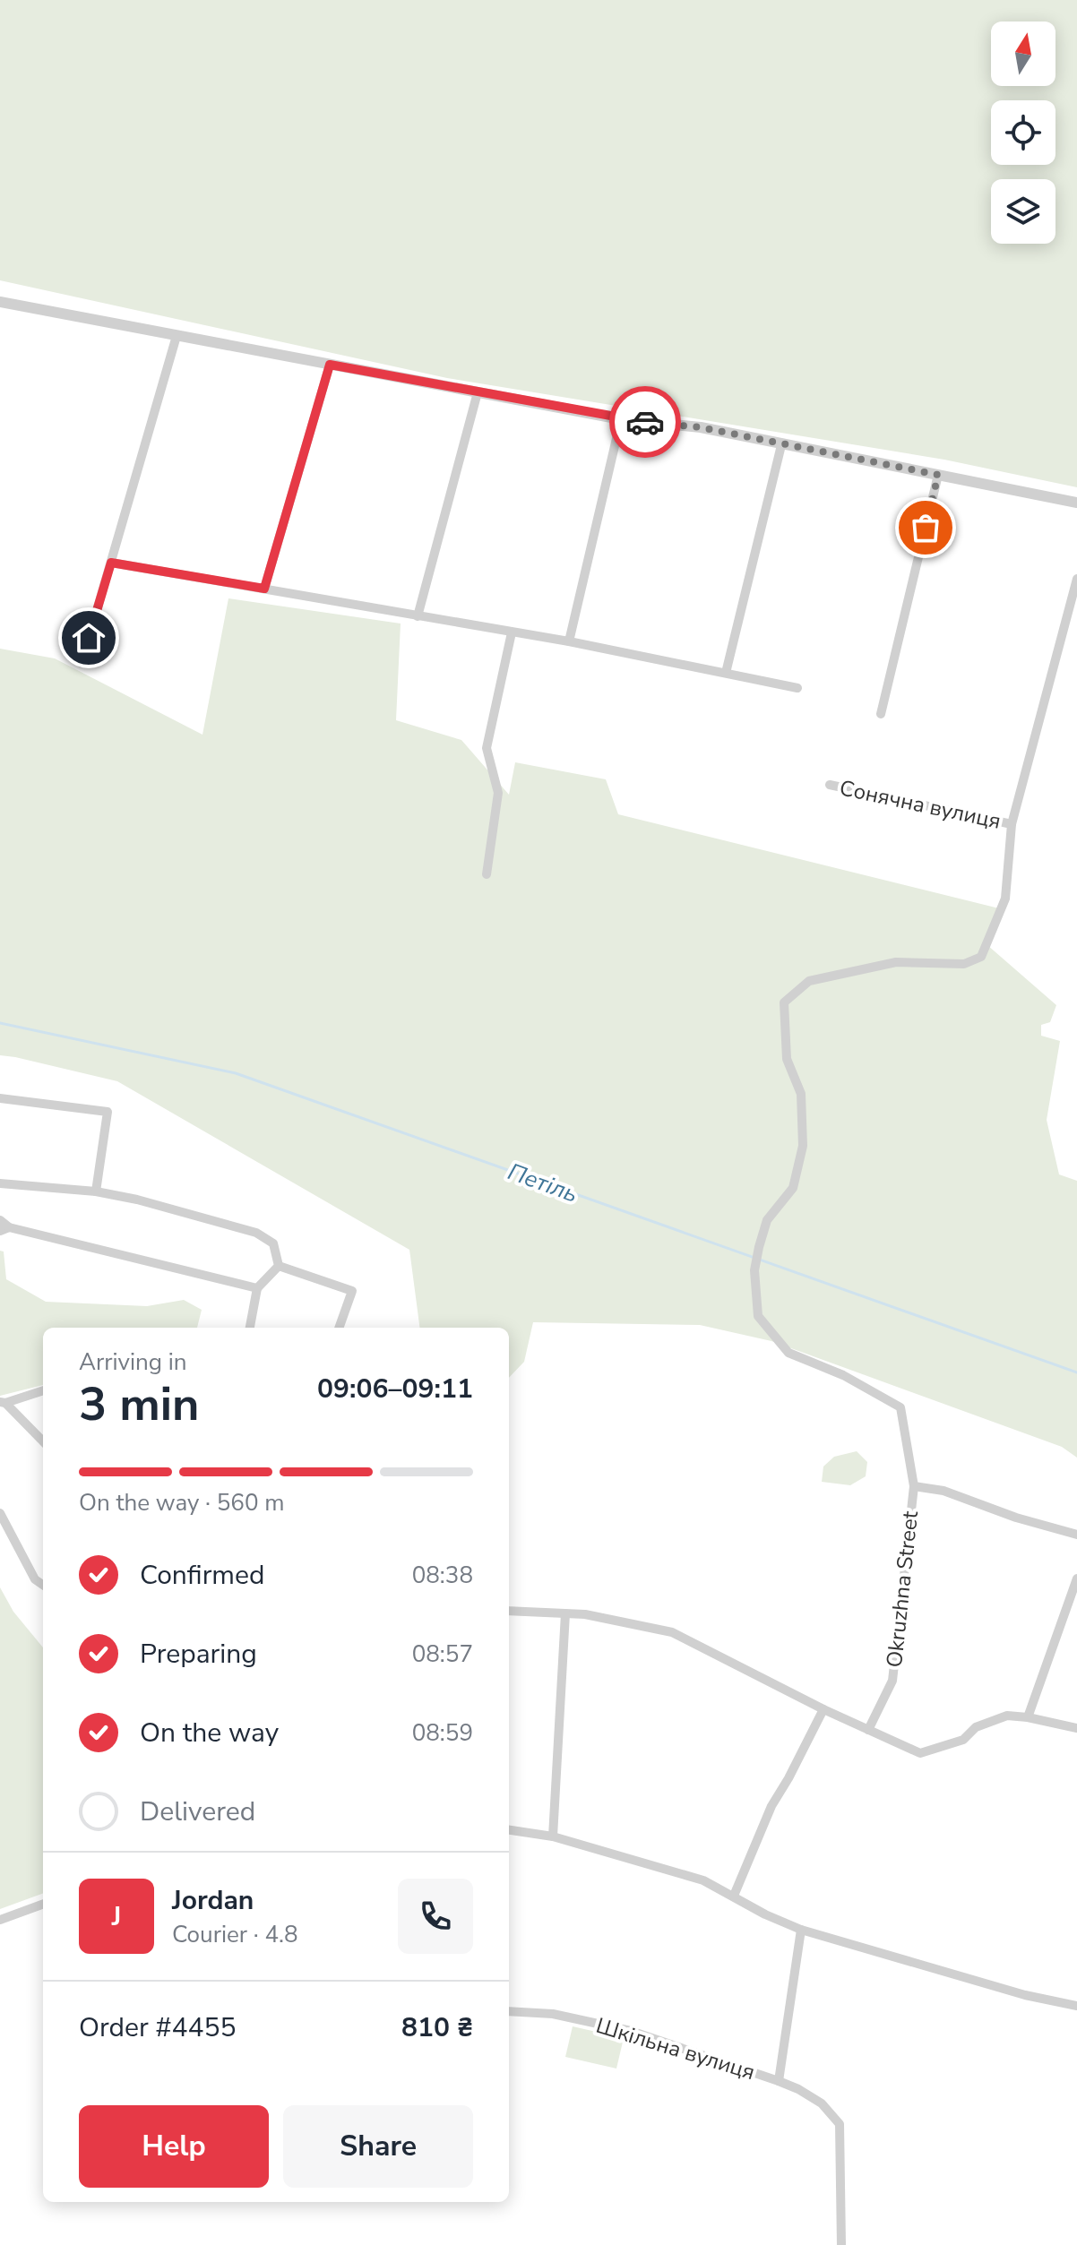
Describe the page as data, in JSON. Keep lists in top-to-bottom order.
{
  "streets": {
    "street": ["Сонячна вулиця", "Okruzhna Street", "Шкільна вулиця"]
  },
  "crossings": [
    ["Сонячна вулиця", "Okruzhna Street"]
  ],
  "water": ["Петіль"],
  "north": "top",
  "page": {
    "heading": ["3 min", "Arriving in", "09:06–09:11"],
    "panel": [
      "Jordan",
      "Courier · 4.8",
      "Order #4455",
      "810 ₴"
    ],
    "bar": "On the way · 560 m",
    "list": [
      ["Confirmed", "08:38"],
      ["Preparing", "08:57"],
      ["On the way", "08:59"],
      "Delivered"
    ],
    "round": "J",
    "buttons": ["Help", "Share"]
  }
}
